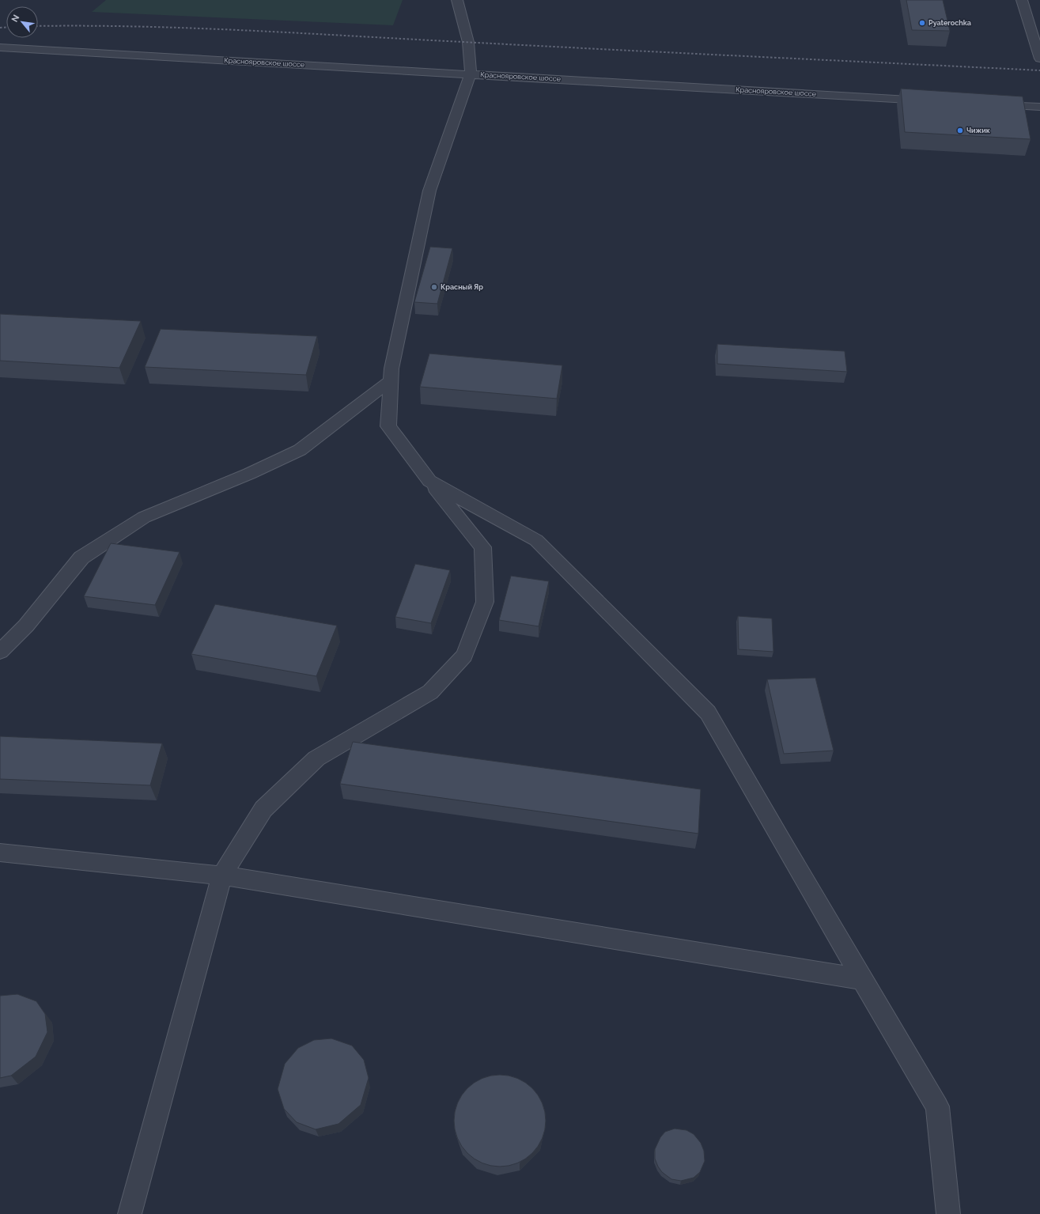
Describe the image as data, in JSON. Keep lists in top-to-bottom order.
{
  "streets": {
    "street": ["Краснояровское шоссе"]
  },
  "places": ["Pyaterochka", "Чижик", "Красный Яр"],
  "north": "top left"
}
